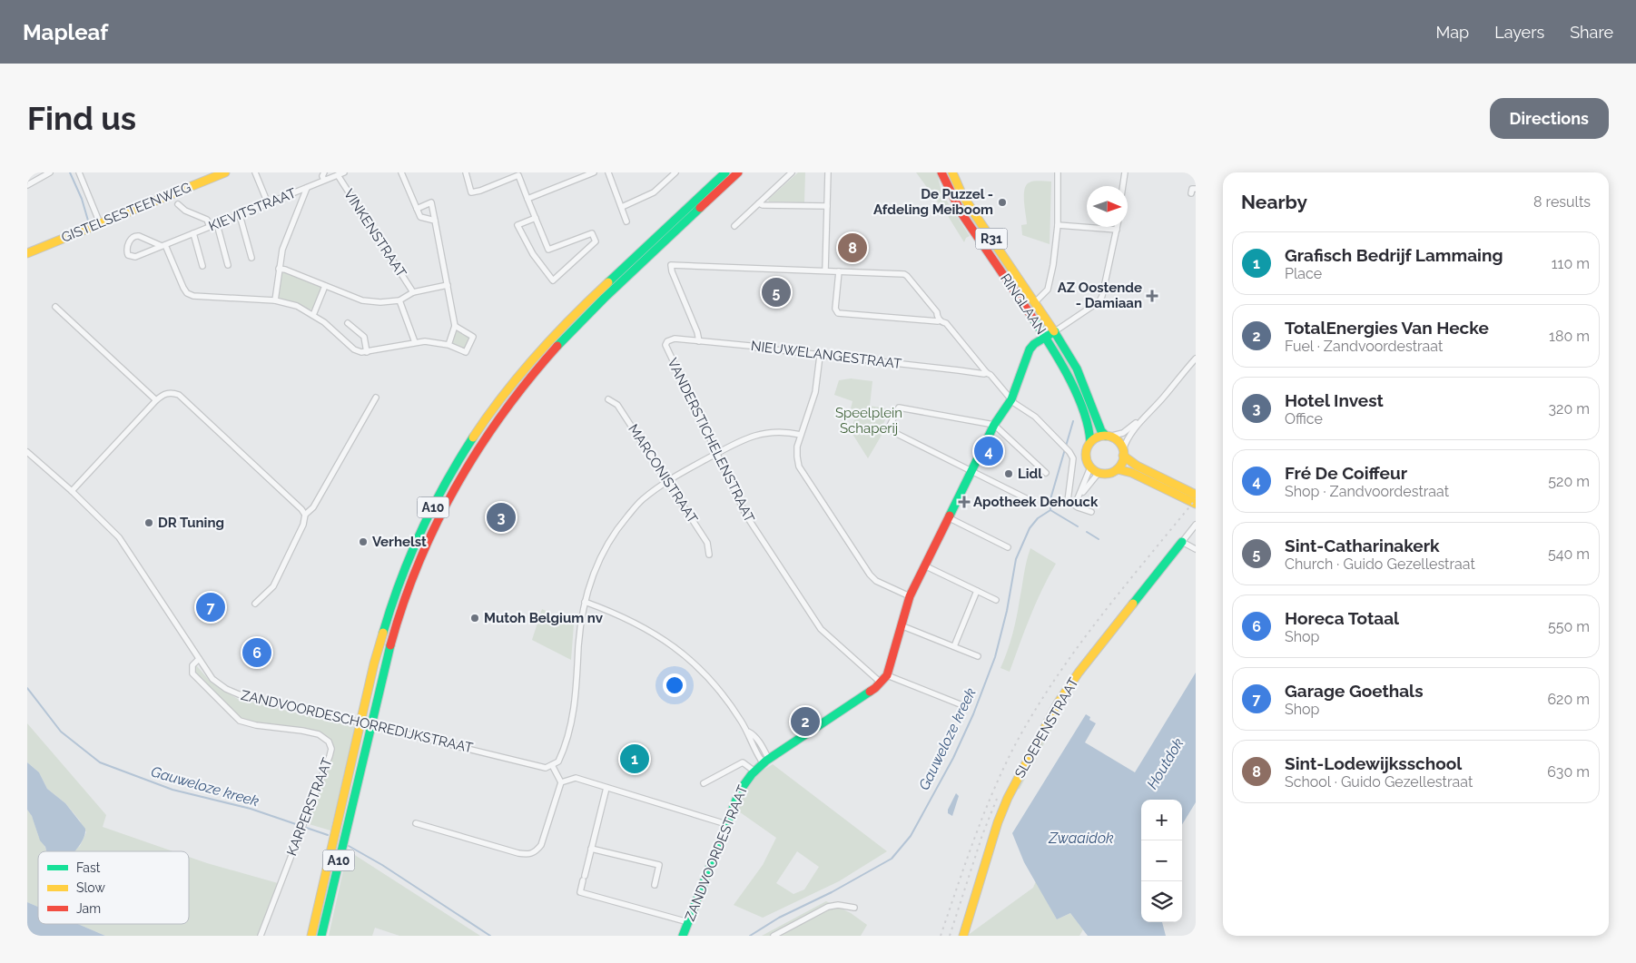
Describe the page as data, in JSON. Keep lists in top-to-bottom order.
{
  "streets": {
    "main road": [
      "GISTELSESTEENWEG",
      "R31",
      "RINGLAAN",
      "A10",
      "SLOEPENSTRAAT",
      "ZANDVOORDESTRAAT"
    ],
    "street": [
      "KIEVITSTRAAT",
      "VINKENSTRAAT",
      "NIEUWELANGESTRAAT",
      "VANDERSTICHELENSTRAAT",
      "MARCONISTRAAT",
      "ZANDVOORDESCHORREDIJKSTRAAT",
      "KARPERSTRAAT"
    ]
  },
  "crossings": [
    ["KIEVITSTRAAT", "VINKENSTRAAT"],
    ["R31", "RINGLAAN"],
    ["RINGLAAN", "ZANDVOORDESTRAAT"],
    ["NIEUWELANGESTRAAT", "VANDERSTICHELENSTRAAT"],
    ["VANDERSTICHELENSTRAAT", "ZANDVOORDESTRAAT"],
    ["ZANDVOORDESCHORREDIJKSTRAAT", "KARPERSTRAAT"]
  ],
  "water": ["Gauweloze kreek", "Houtdok", "Zwaaidok"],
  "parks": ["Speelplein Schaperij"],
  "places": {
    "other": [
      "De Puzzel - Afdeling Meiboom",
      "Lidl",
      "DR Tuning",
      "Verhelst",
      "Mutoh Belgium nv"
    ],
    "health": ["AZ Oostende - Damiaan", "Apotheek Dehouck"]
  },
  "legend": ["Fast", "Slow", "Jam"],
  "north": "right",
  "page": {
    "header": "Mapleaf",
    "nav": ["Map", "Layers", "Share"],
    "buttons": "Directions",
    "title": "Find us",
    "heading": ["Nearby", "8 results"],
    "pins": [
      "8",
      "5",
      "4",
      "3",
      "7",
      "6",
      "2",
      "1"
    ],
    "list": [
      {
        "mark": "1",
        "name": "Grafisch Bedrijf Lammaing",
        "note": "Place",
        "value": "110 m"
      },
      {
        "mark": "2",
        "name": "TotalEnergies Van Hecke",
        "note": "Fuel · Zandvoordestraat",
        "value": "180 m"
      },
      {
        "mark": "3",
        "name": "Hotel Invest",
        "note": "Office",
        "value": "320 m"
      },
      {
        "mark": "4",
        "name": "Fré De Coiffeur",
        "note": "Shop · Zandvoordestraat",
        "value": "520 m"
      },
      {
        "mark": "5",
        "name": "Sint-Catharinakerk",
        "note": "Church · Guido Gezellestraat",
        "value": "540 m"
      },
      {
        "mark": "6",
        "name": "Horeca Totaal",
        "note": "Shop",
        "value": "550 m"
      },
      {
        "mark": "7",
        "name": "Garage Goethals",
        "note": "Shop",
        "value": "620 m"
      },
      {
        "mark": "8",
        "name": "Sint-Lodewijksschool",
        "note": "School · Guido Gezellestraat",
        "value": "630 m"
      }
    ],
    "map_buttons": ["+", "−"]
  }
}
